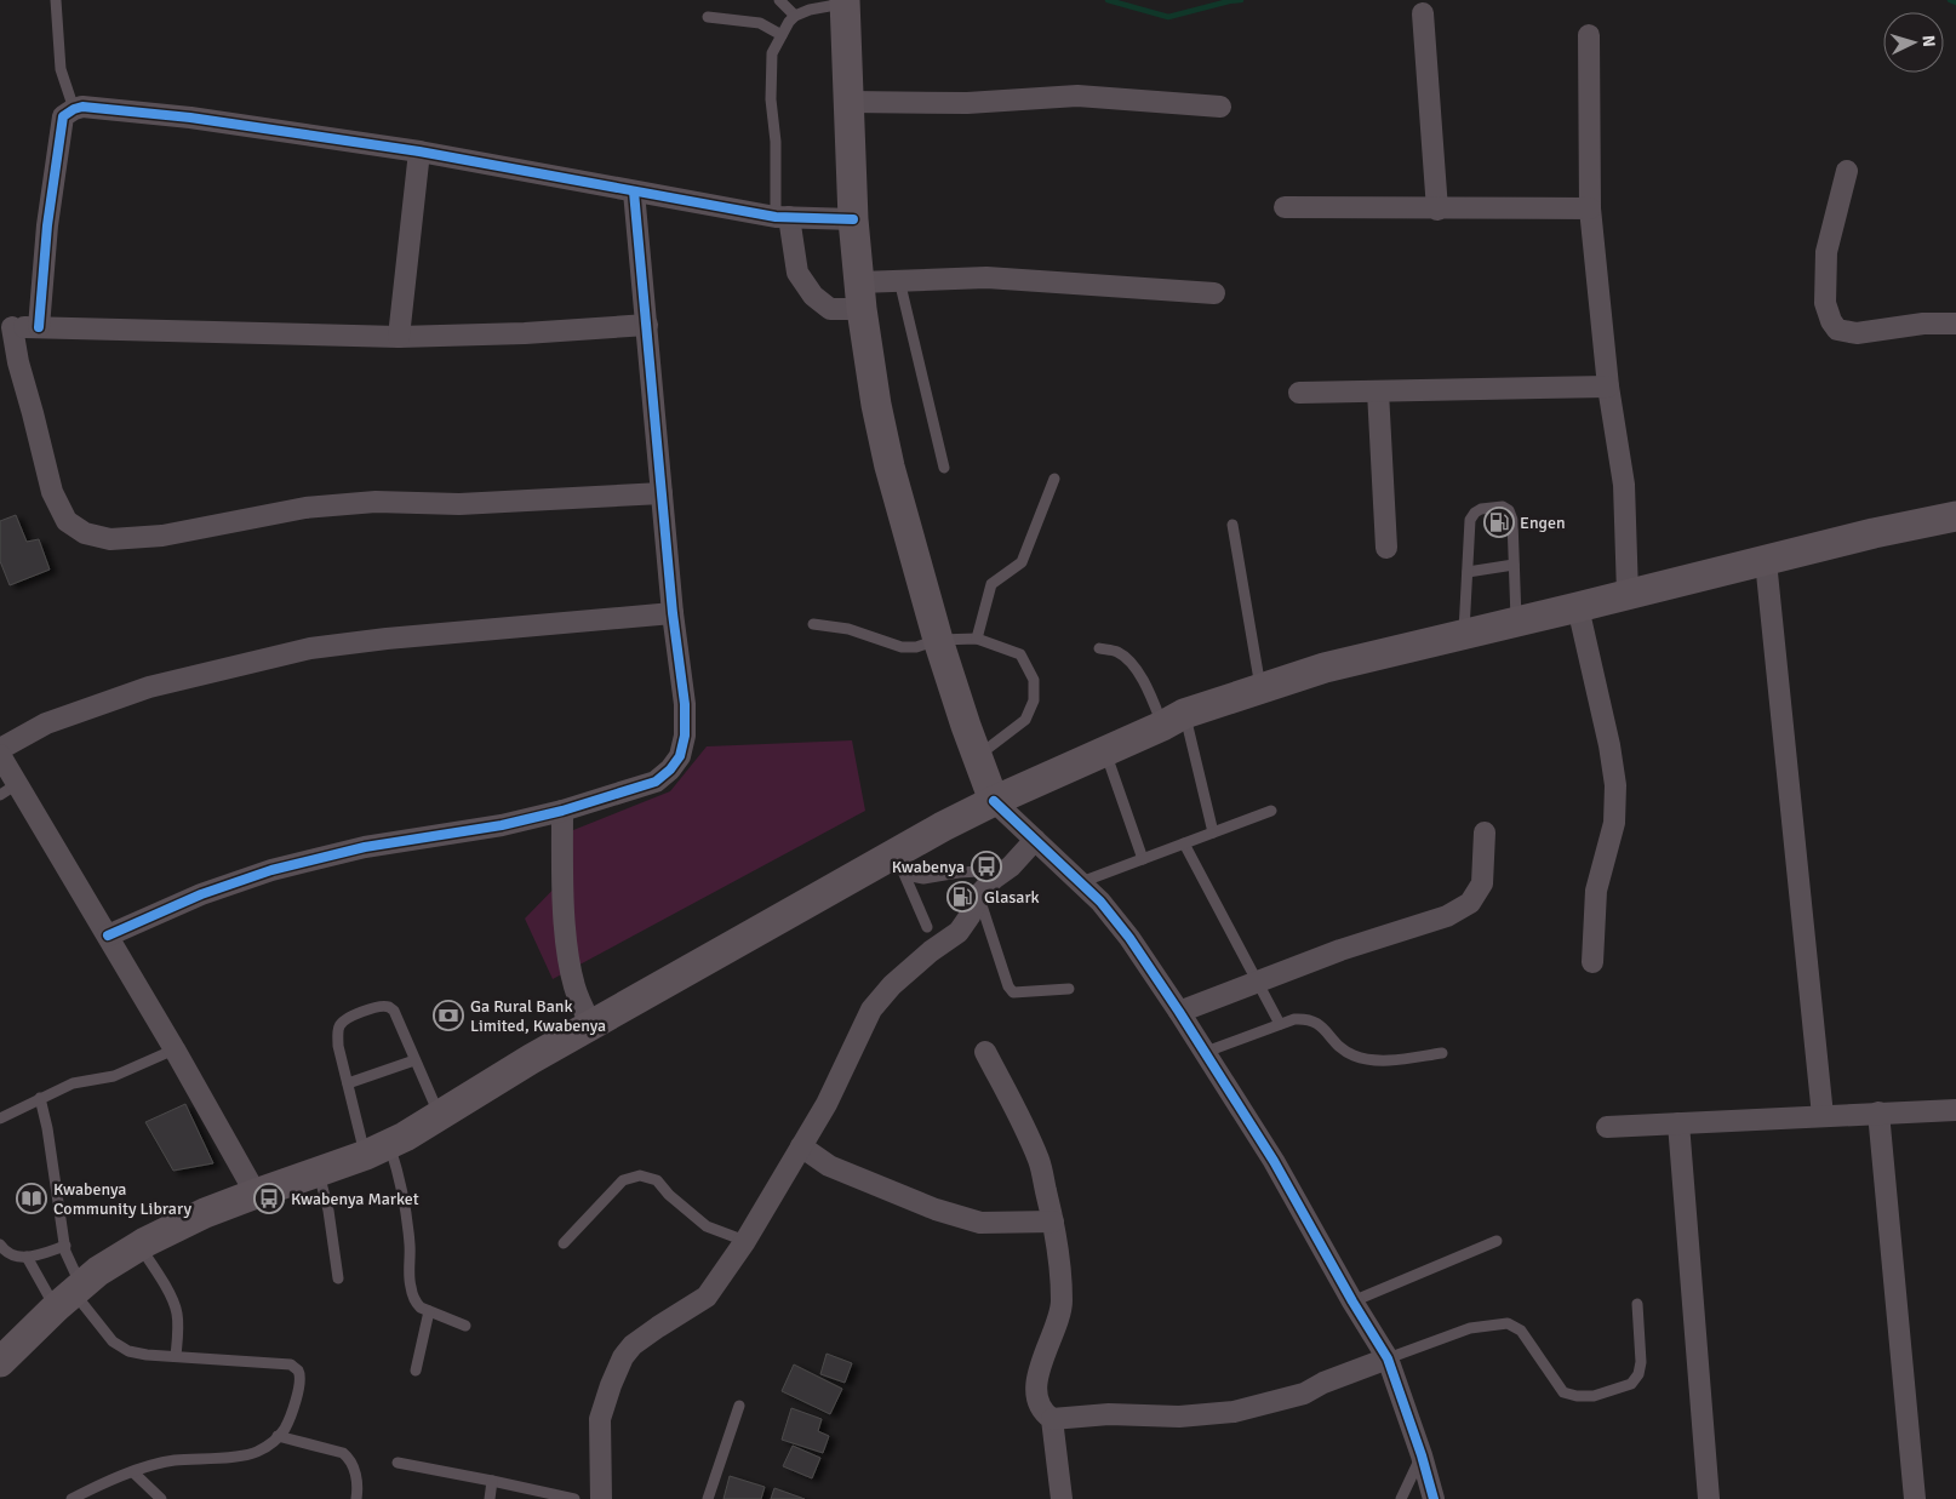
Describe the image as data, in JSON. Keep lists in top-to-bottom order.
{
  "places": {
    "fuel station": ["Engen", "Glasark"],
    "bus stop": ["Kwabenya", "Kwabenya Market"],
    "bank": ["Ga Rural Bank Limited, Kwabenya"],
    "library": ["Kwabenya Community Library"]
  },
  "north": "right"
}
